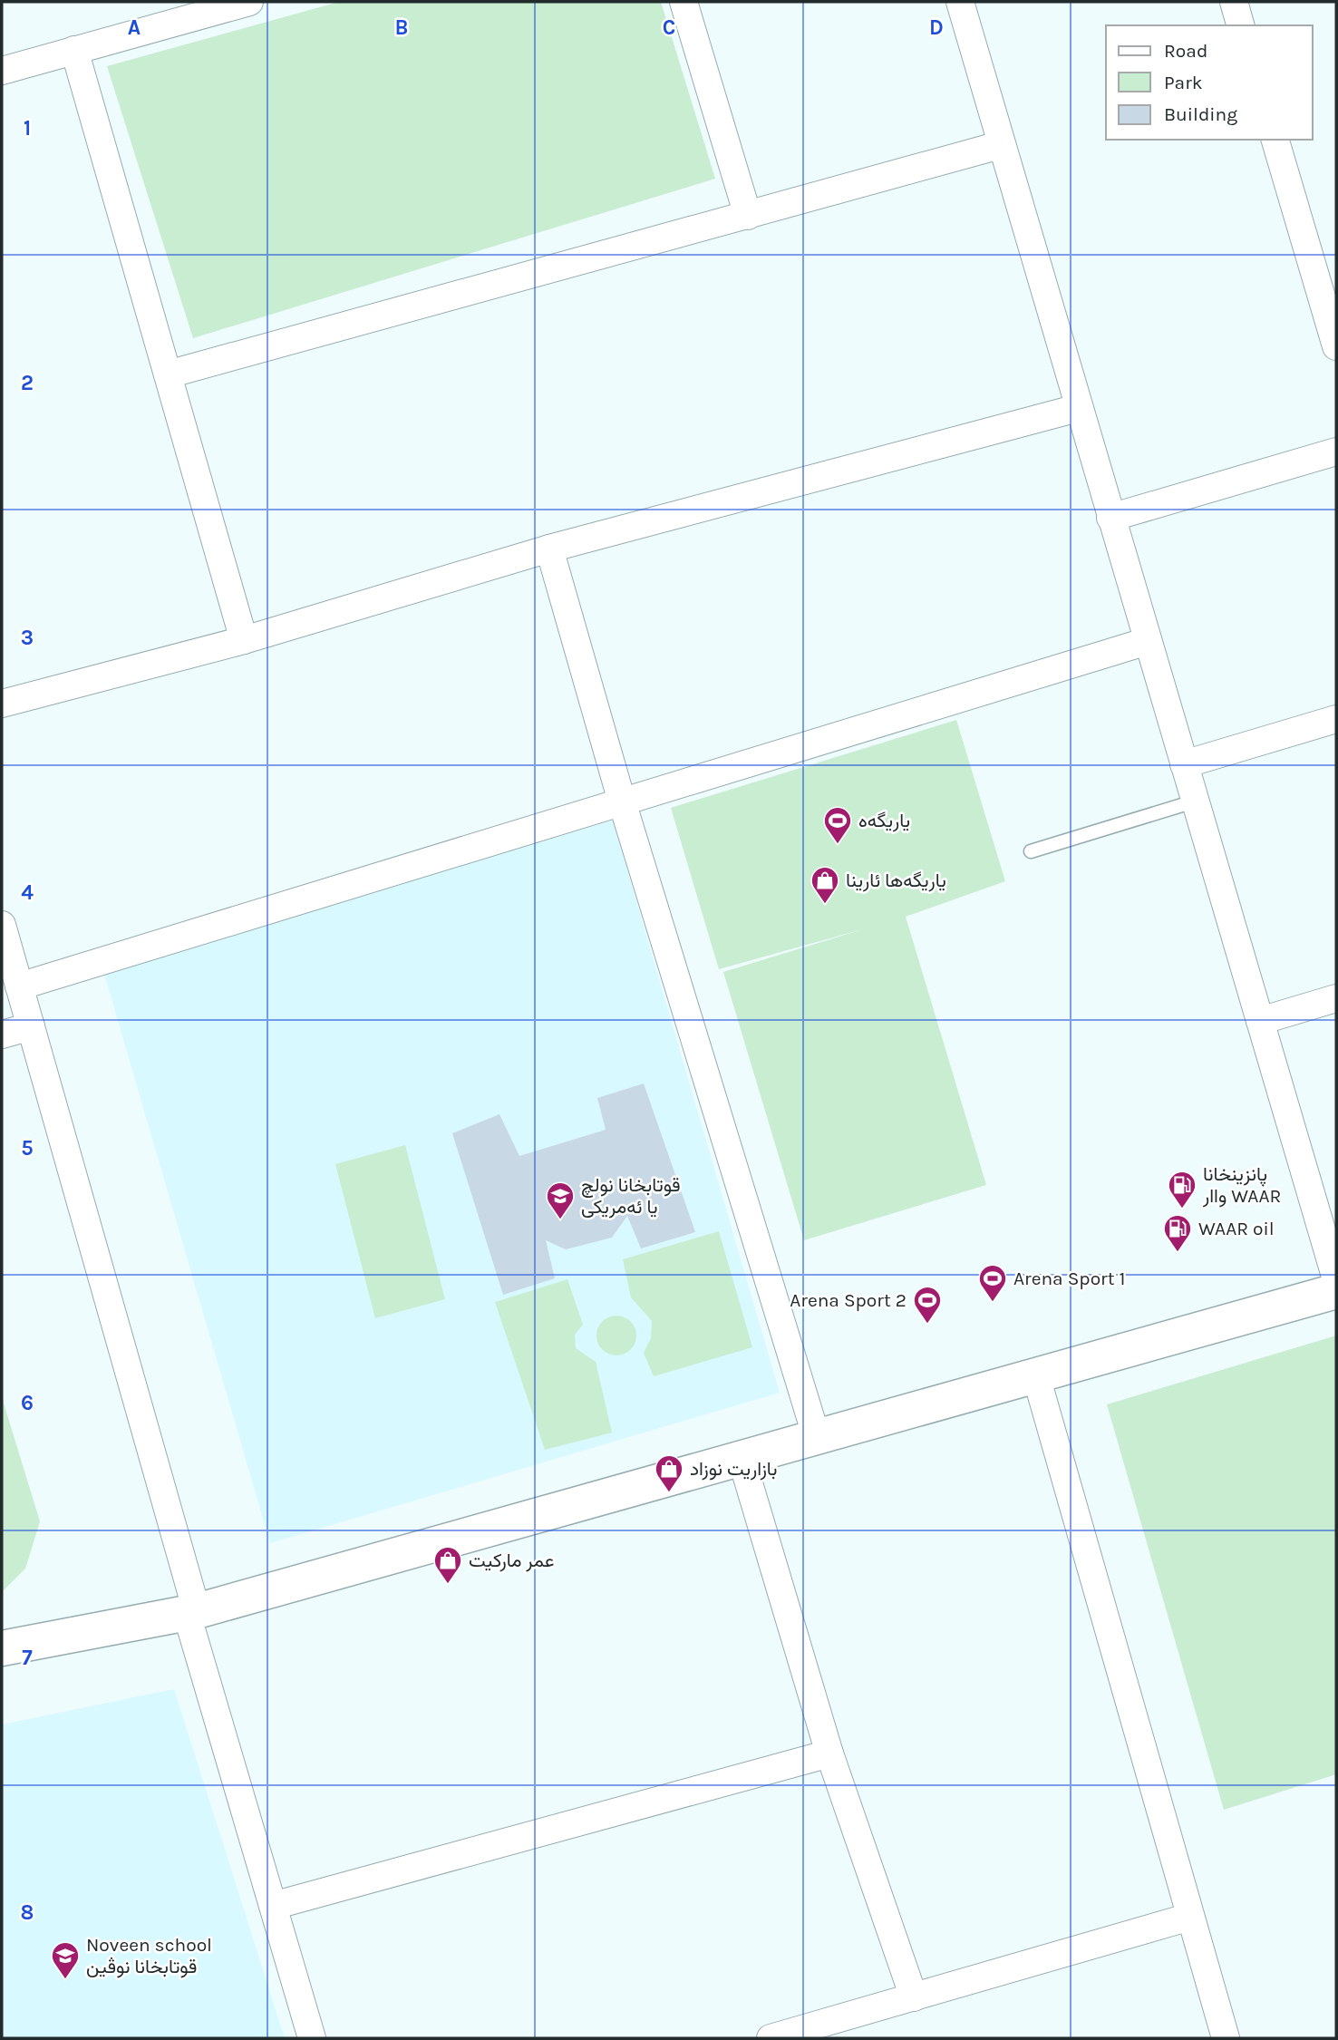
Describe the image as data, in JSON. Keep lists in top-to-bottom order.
{
  "places": {
    "sports": ["یاریگه‌ه", "Arena Sport 1", "Arena Sport 2"],
    "shop": ["ياريگەها ئارينا", "بازاريت نوزاد", "عمر ماركيت"],
    "fuel station": ["پانزینخانا واار WAAR", "WAAR oil"],
    "school or university": ["قوتابخانا نولچ يا ئەمريكى", "Noveen school قوتابخانا نوڤين"]
  },
  "legend": ["Road", "Park", "Building"],
  "grid": {
    "columns": [
      "A",
      "B",
      "C",
      "D"
    ],
    "rows": [
      "1",
      "2",
      "3",
      "4",
      "5",
      "6",
      "7",
      "8"
    ]
  }
}
